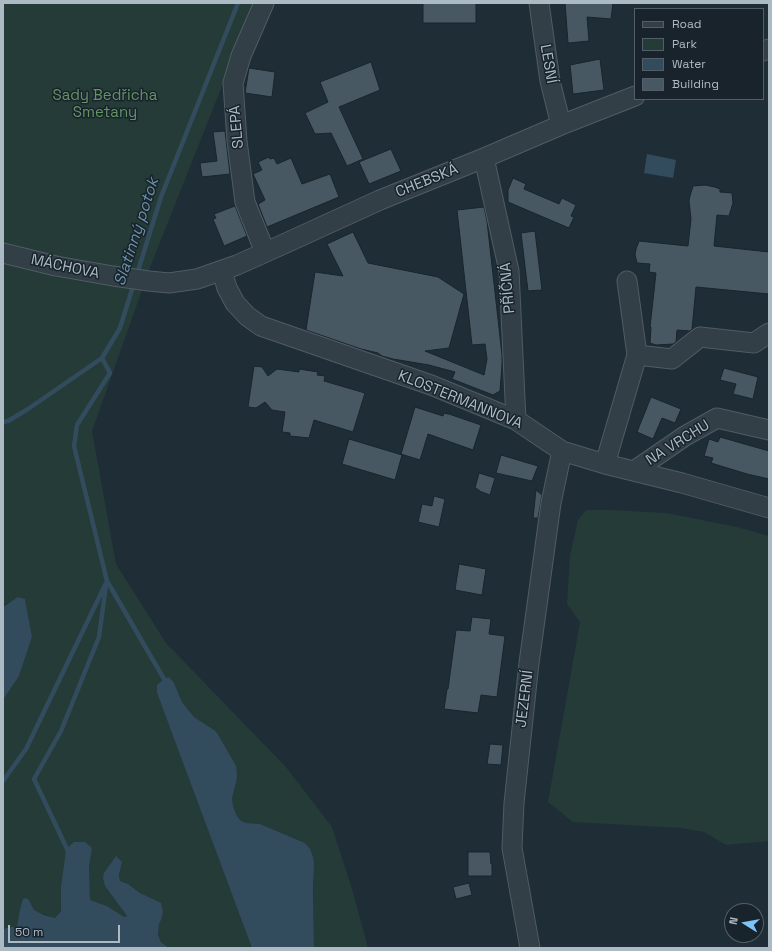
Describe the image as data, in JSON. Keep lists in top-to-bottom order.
{
  "streets": {
    "street": [
      "LESNÍ",
      "SLEPÁ",
      "CHEBSKÁ",
      "MÁCHOVA",
      "PŘÍČNÁ",
      "KLOSTERMANNOVA",
      "NA VRCHU",
      "JEZERNÍ"
    ]
  },
  "crossings": [
    ["LESNÍ", "CHEBSKÁ"],
    ["SLEPÁ", "CHEBSKÁ"],
    ["CHEBSKÁ", "MÁCHOVA"],
    ["CHEBSKÁ", "PŘÍČNÁ"],
    ["CHEBSKÁ", "KLOSTERMANNOVA"],
    ["MÁCHOVA", "KLOSTERMANNOVA"],
    ["PŘÍČNÁ", "KLOSTERMANNOVA"],
    ["KLOSTERMANNOVA", "NA VRCHU"],
    ["KLOSTERMANNOVA", "JEZERNÍ"]
  ],
  "water": ["Slatinný potok"],
  "parks": ["Sady Bedřicha Smetany"],
  "legend": [
    "Road",
    "Park",
    "Water",
    "Building"
  ],
  "scale_bar": "50 m",
  "north": "left"
}
